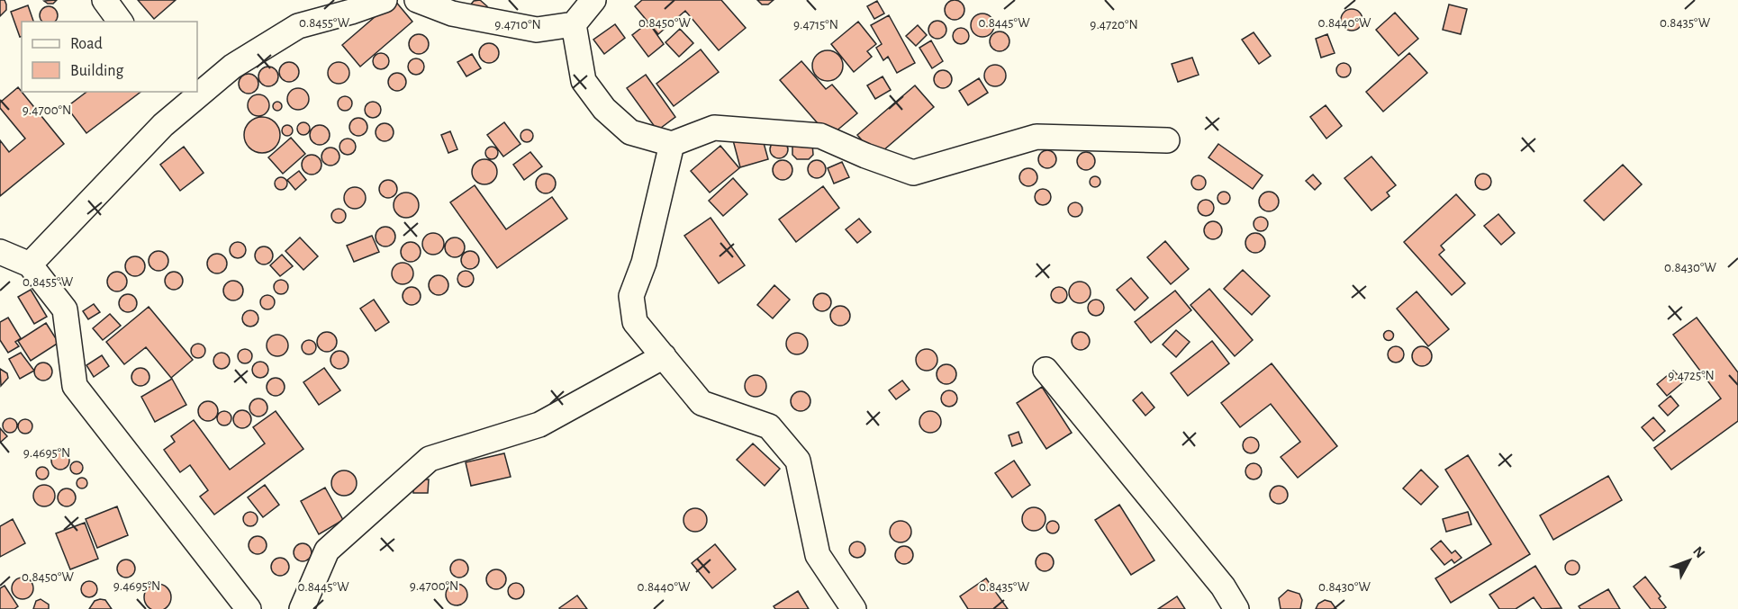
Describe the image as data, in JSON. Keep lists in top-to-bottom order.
{
  "legend": ["Road", "Building"],
  "north": "top right",
  "coordinates": [
    "0.8455°W",
    "0.8450°W",
    "0.8445°W",
    "0.8440°W",
    "0.8435°W",
    "9.4715°N",
    "9.4710°N",
    "9.4720°N",
    "9.4700°N",
    "0.8430°W",
    "9.4725°N",
    "9.4695°N"
  ]
}
